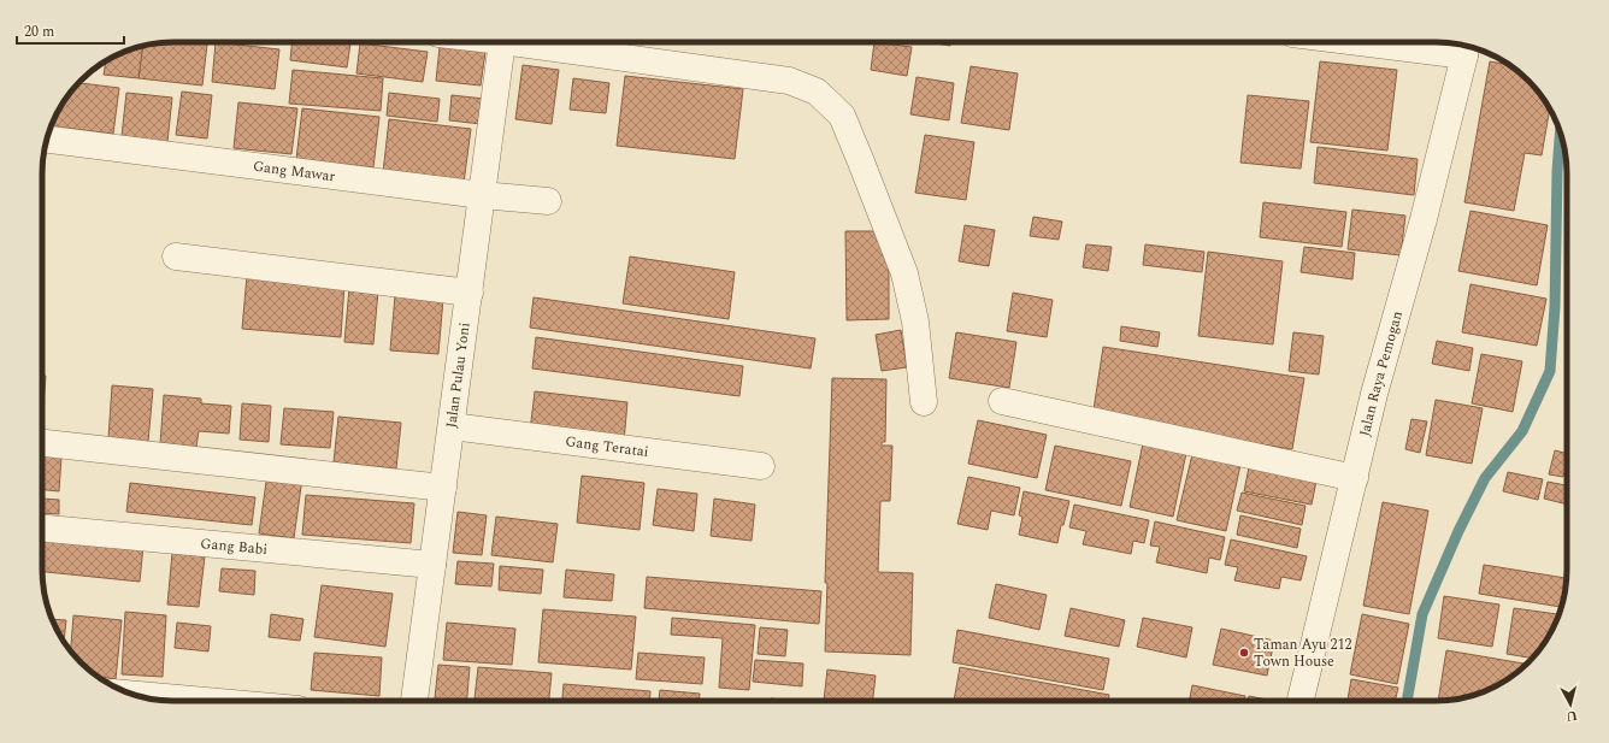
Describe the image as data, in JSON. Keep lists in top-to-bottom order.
{
  "streets": {
    "street": [
      "Gang Mawar",
      "Jalan Pulau Yoni",
      "Jalan Raya Pemogan",
      "Gang Teratai",
      "Gang Babi"
    ]
  },
  "crossings": [
    ["Gang Mawar", "Jalan Pulau Yoni"],
    ["Jalan Pulau Yoni", "Gang Teratai"],
    ["Jalan Pulau Yoni", "Gang Babi"]
  ],
  "places": ["Taman Ayu 212 Town House"],
  "scale_bar": "20 m",
  "north": "bottom"
}
